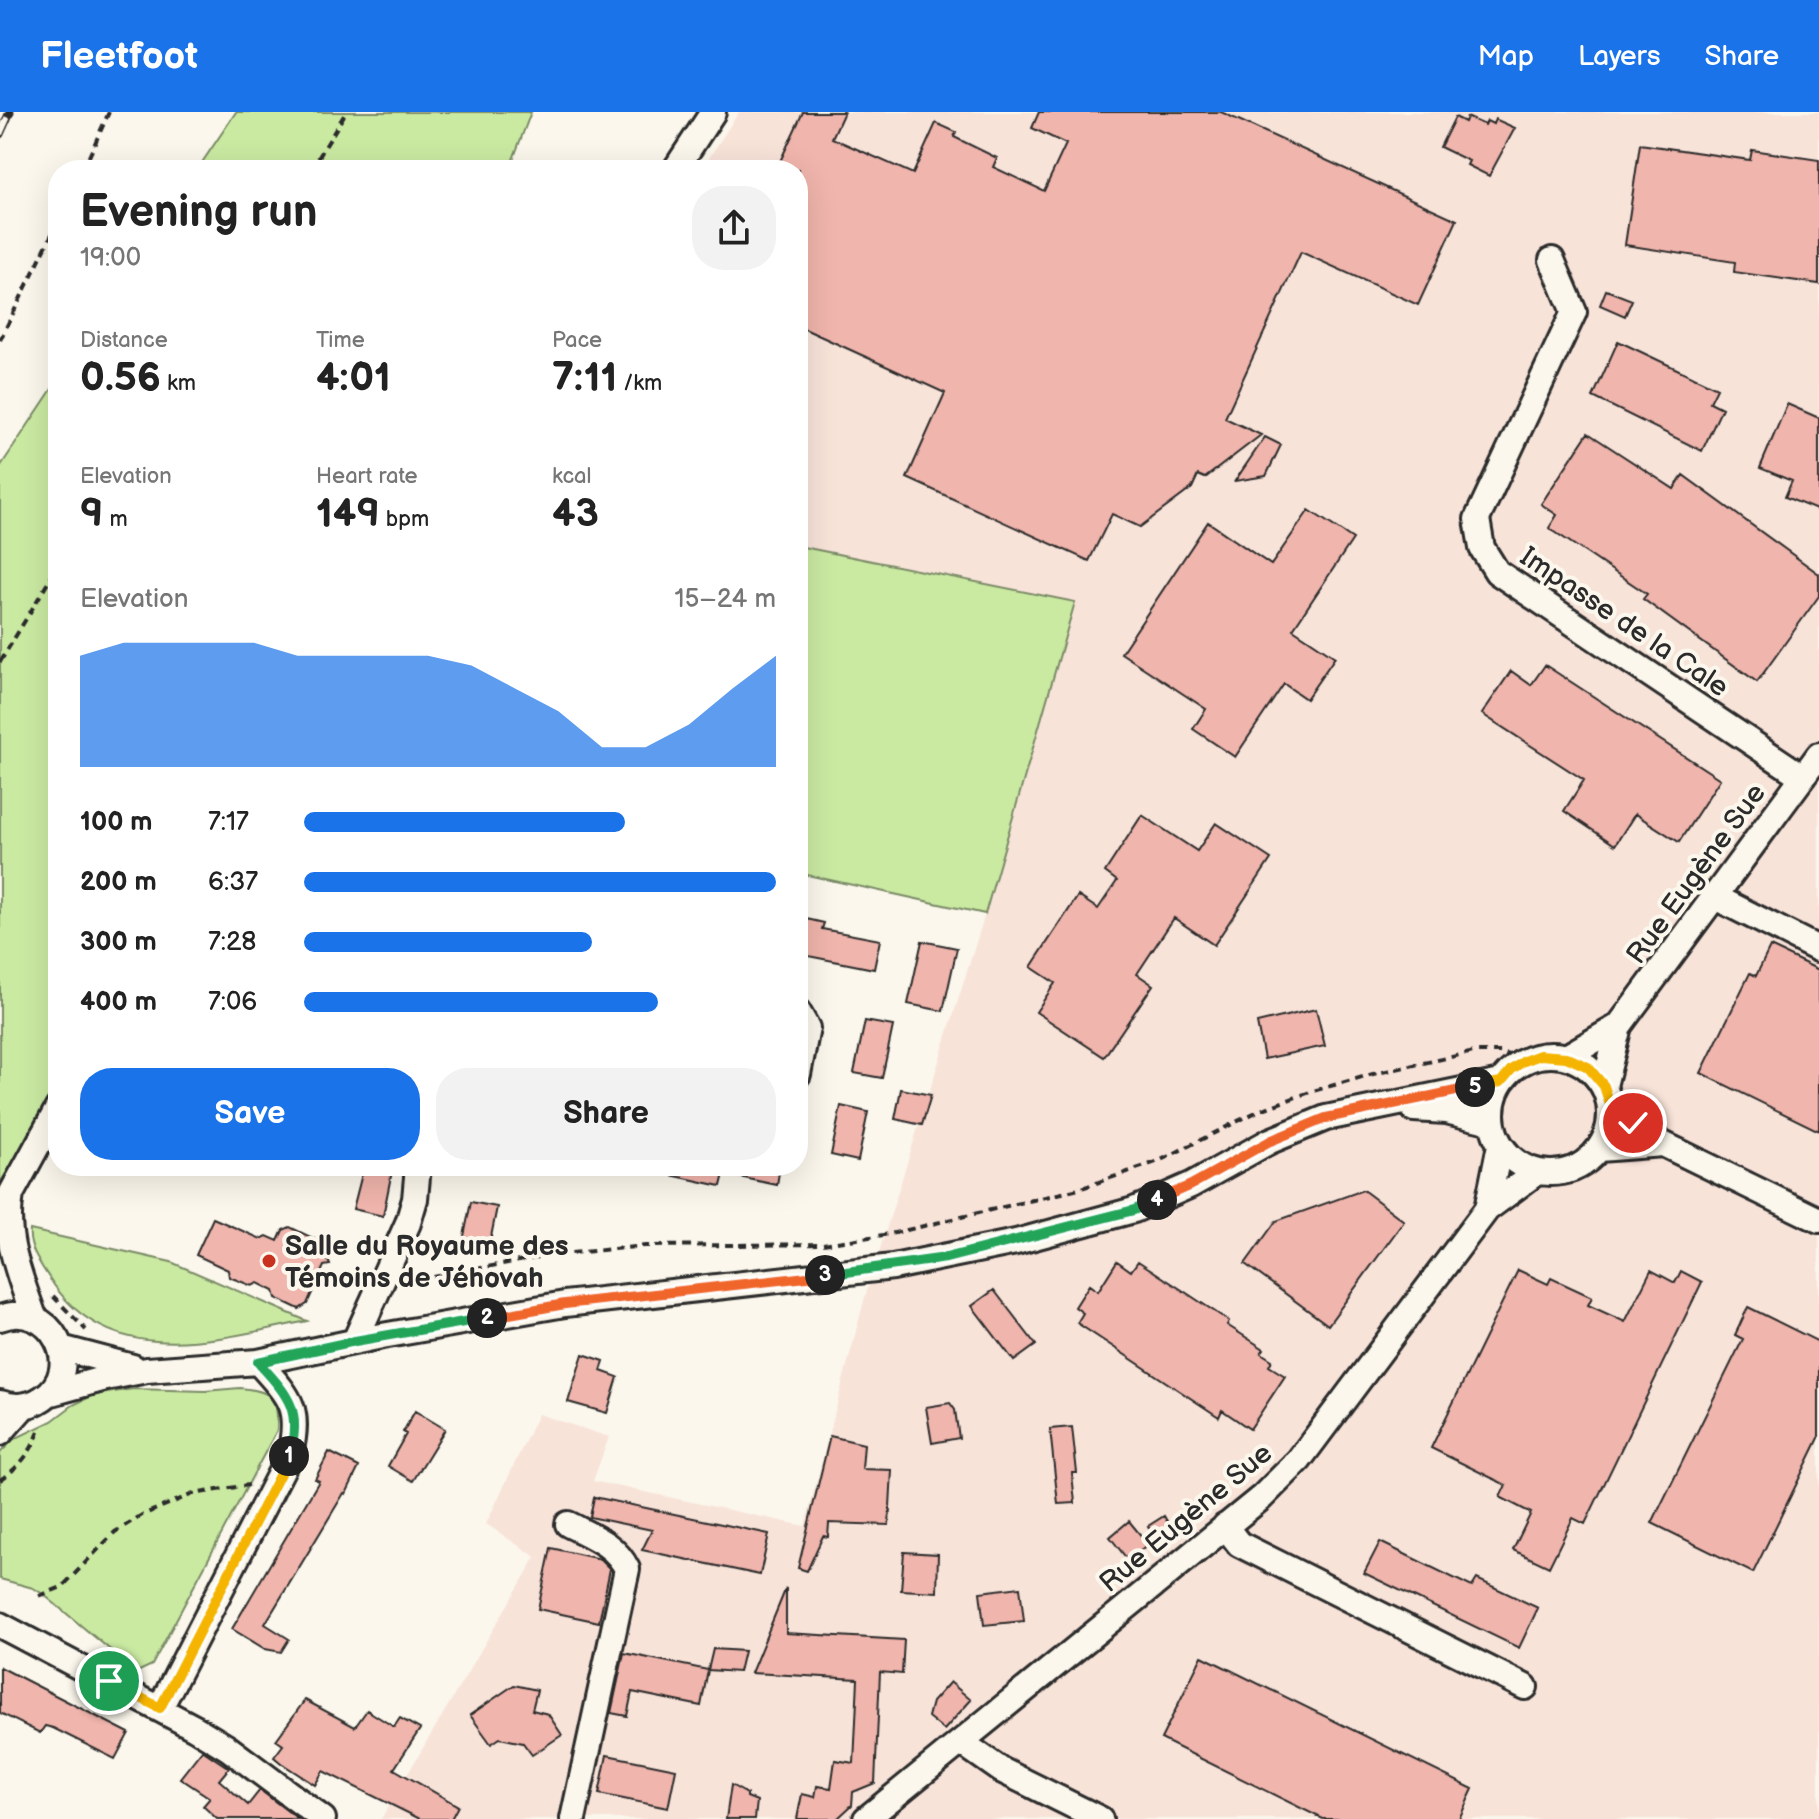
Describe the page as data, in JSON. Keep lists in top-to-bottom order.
{
  "streets": {
    "street": ["Impasse de la Cale", "Rue Eugène Sue"]
  },
  "crossings": [
    ["Impasse de la Cale", "Rue Eugène Sue"]
  ],
  "places": ["Salle du Royaume des Témoins de Jéhovah"],
  "page": {
    "header": "Fleetfoot",
    "nav": ["Map", "Layers", "Share"],
    "heading": ["Evening run", "19:00"],
    "stats": [
      ["Distance", "0.56 km"],
      ["Time", "4:01"],
      ["Pace", "7:11 /km"],
      ["Elevation", "9 m"],
      ["Heart rate", "149 bpm"],
      ["kcal", "43"]
    ],
    "chart": ["Elevation", "15–24 m"],
    "list": [
      {
        "name": "100 m",
        "note": "7:17"
      },
      {
        "name": "200 m",
        "note": "6:37"
      },
      {
        "name": "300 m",
        "note": "7:28"
      },
      {
        "name": "400 m",
        "note": "7:06"
      }
    ],
    "buttons": ["Save", "Share"],
    "pins": [
      "5",
      "4",
      "3",
      "2",
      "1"
    ]
  }
}
